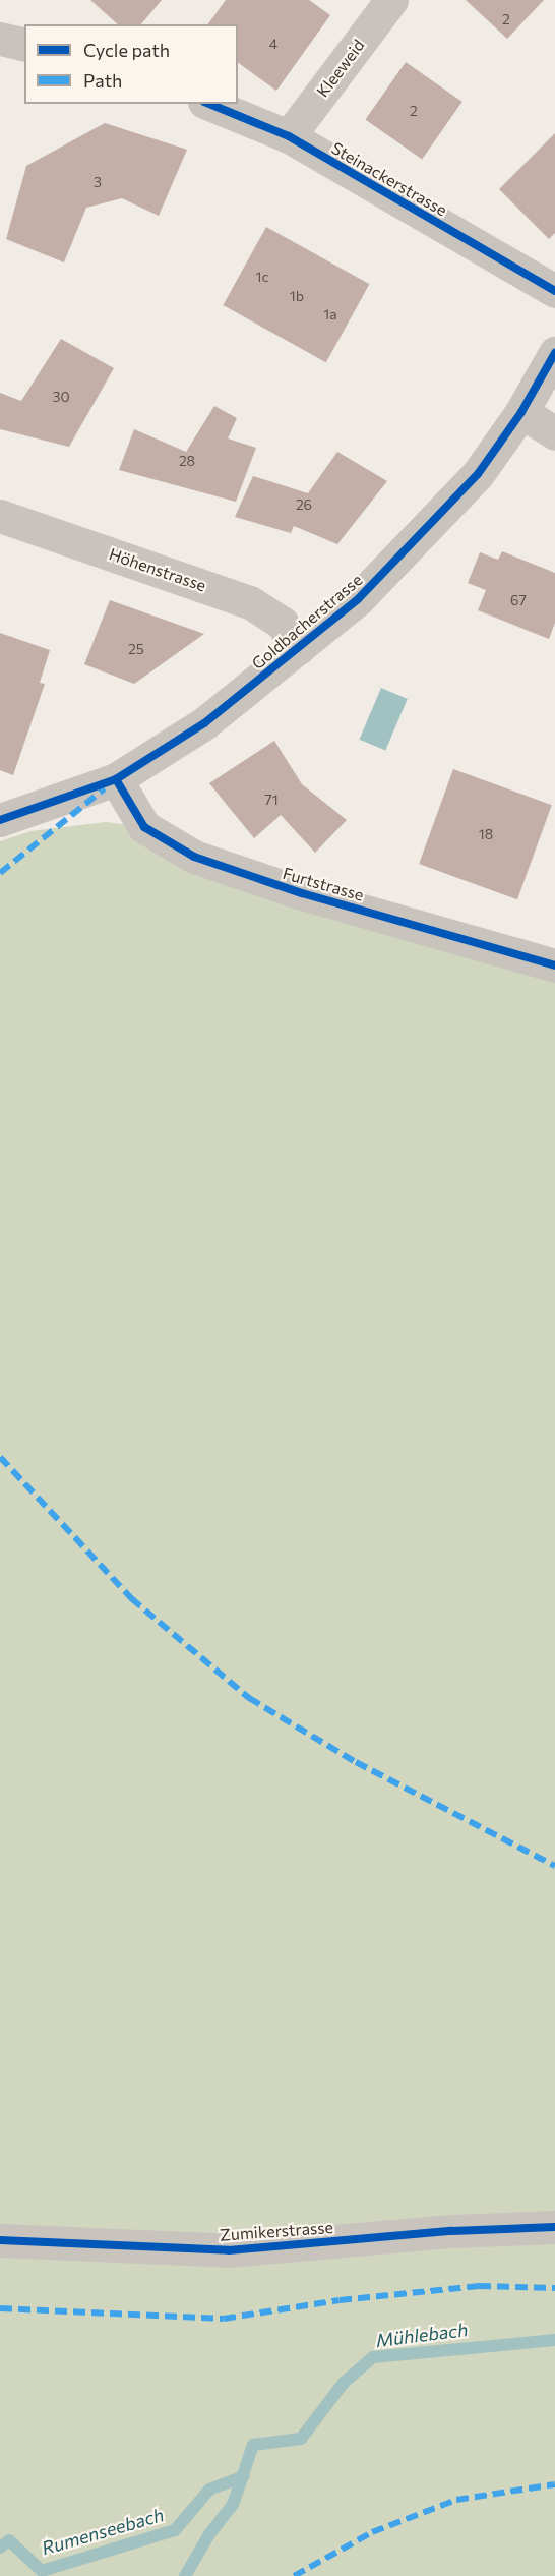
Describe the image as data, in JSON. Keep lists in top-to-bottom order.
{
  "streets": {
    "street": [
      "Kleeweid",
      "Steinackerstrasse",
      "Höhenstrasse",
      "Goldbacherstrasse",
      "Furtstrasse",
      "Zumikerstrasse"
    ]
  },
  "crossings": [
    ["Kleeweid", "Steinackerstrasse"],
    ["Höhenstrasse", "Goldbacherstrasse"],
    ["Goldbacherstrasse", "Furtstrasse"]
  ],
  "water": ["Mühlebach", "Rumenseebach"],
  "house_numbers": [
    "2",
    "4",
    "2",
    "3",
    "1c",
    "1b",
    "1a",
    "30",
    "28",
    "26",
    "67",
    "25",
    "71",
    "18"
  ],
  "legend": ["Cycle path", "Path"]
}
